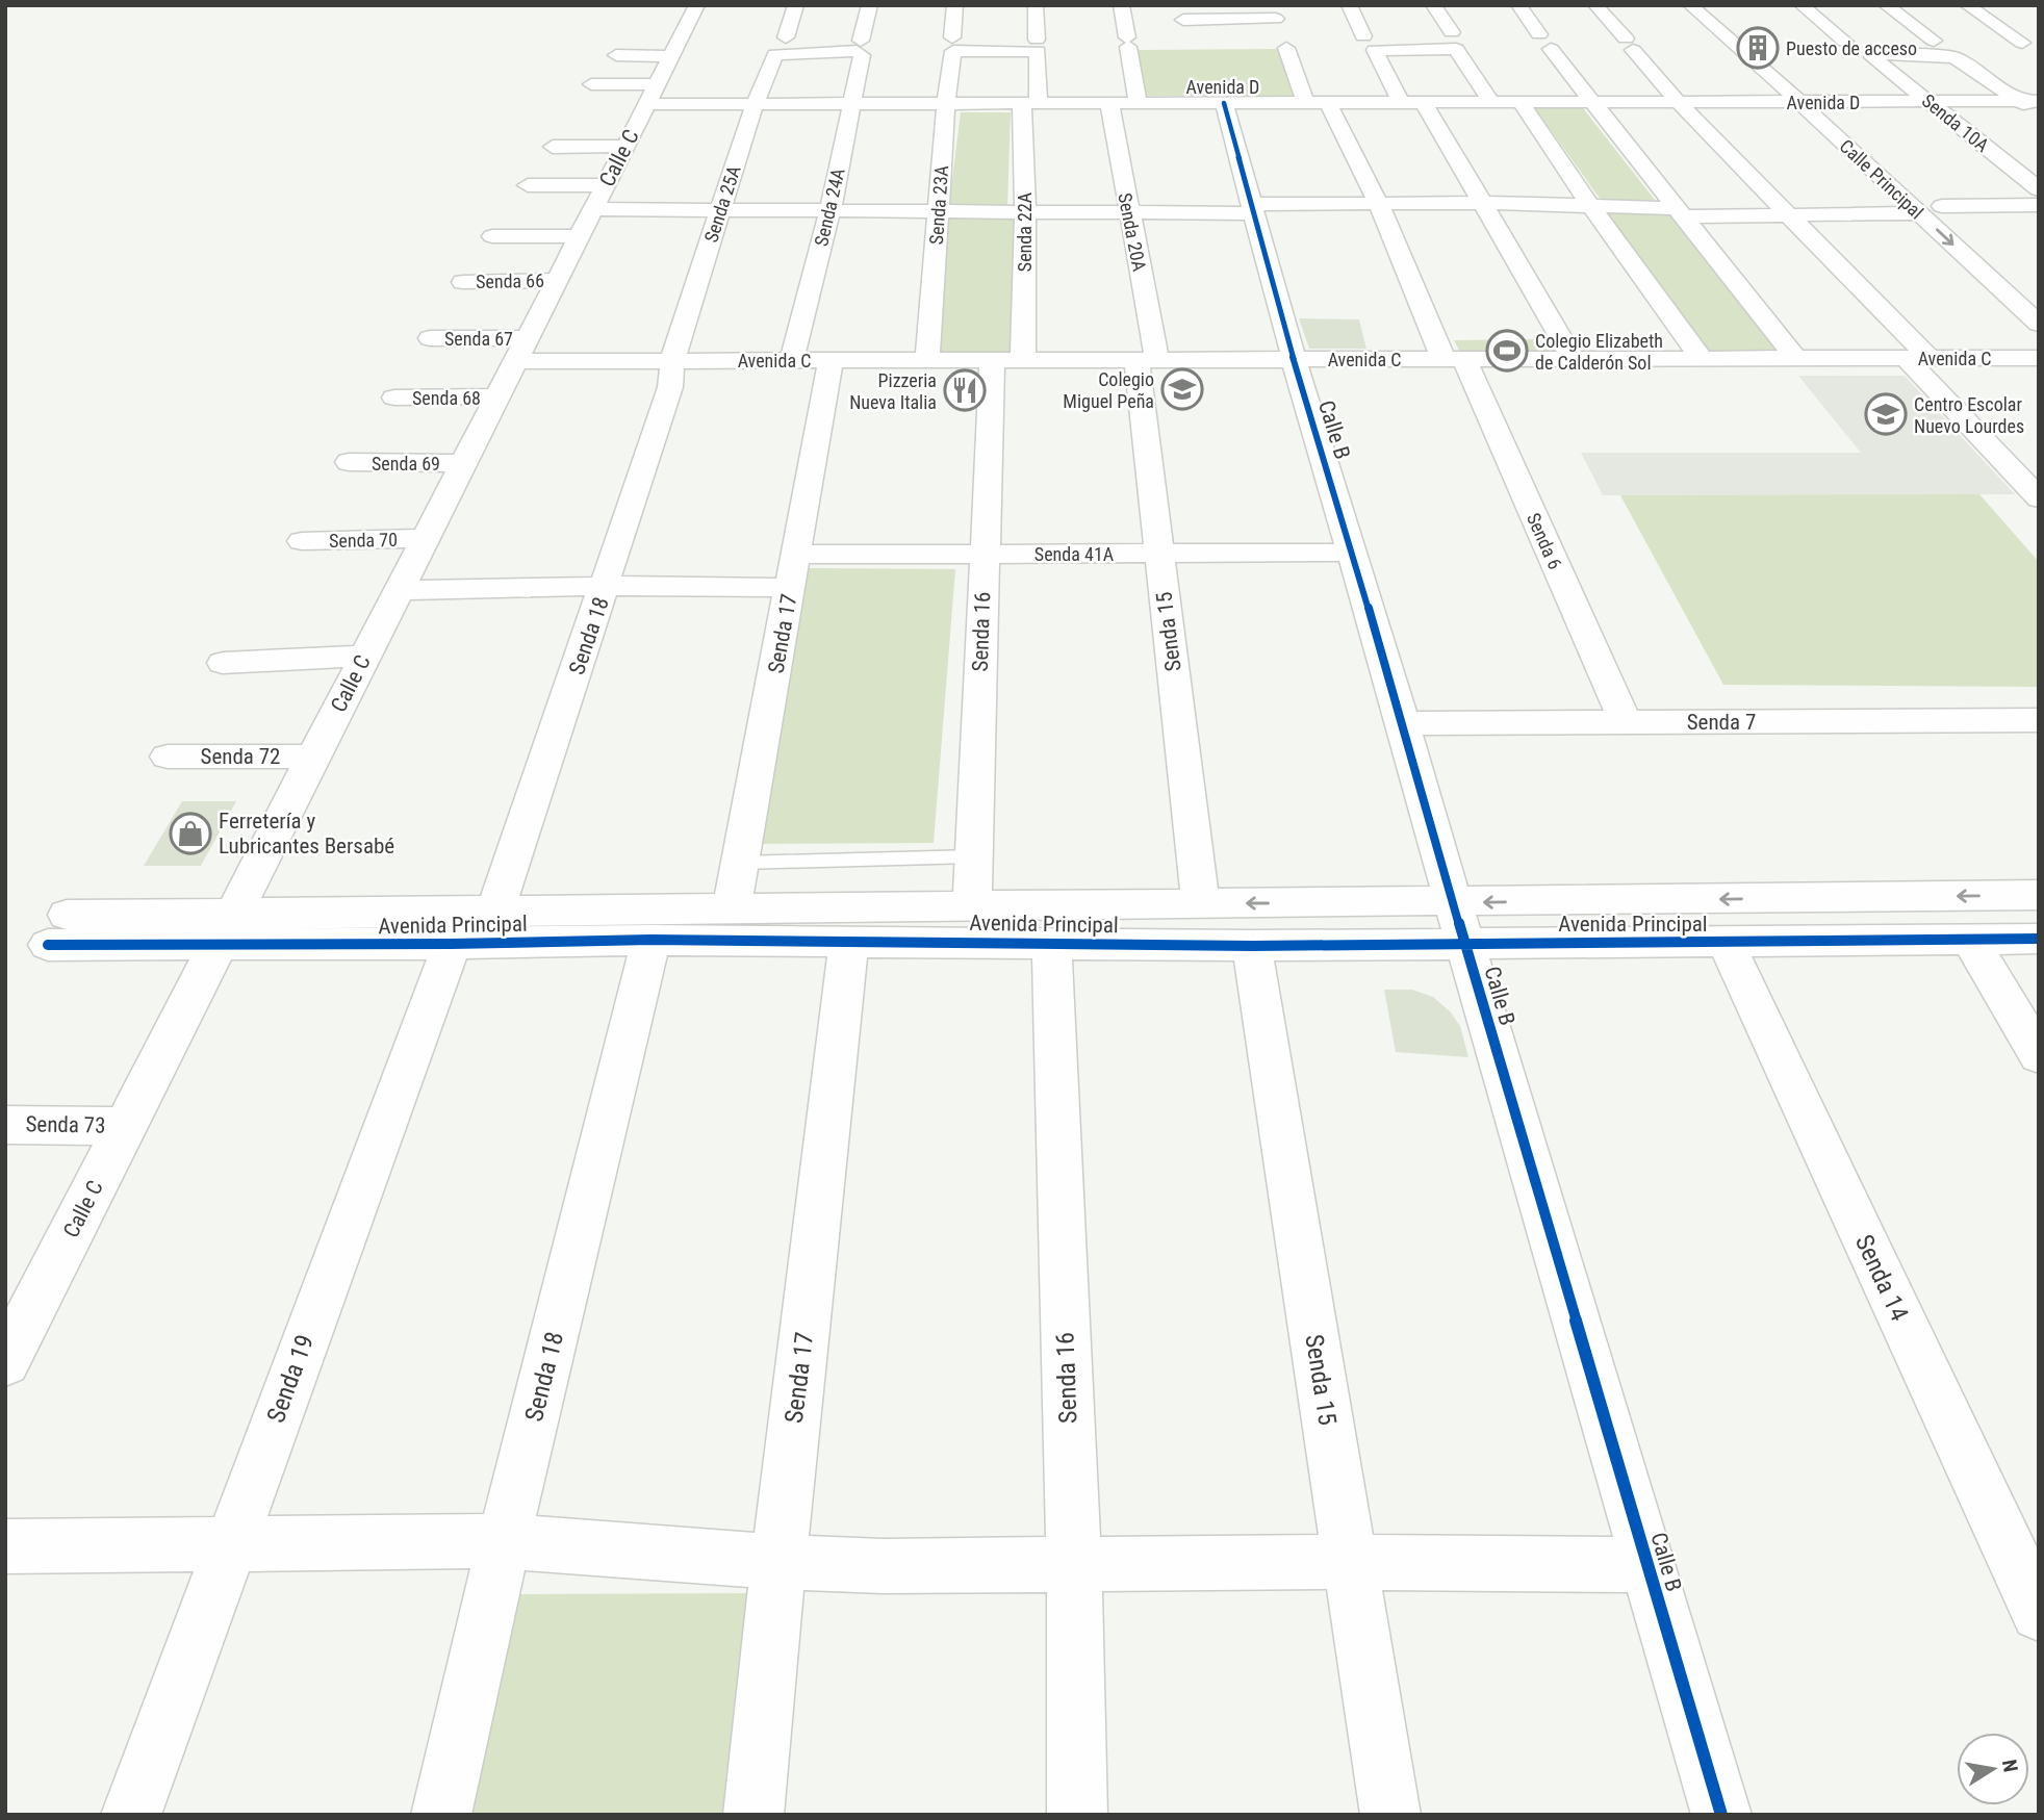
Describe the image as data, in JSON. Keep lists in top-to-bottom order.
{
  "streets": {
    "street": [
      "Avenida D",
      "Senda 10A",
      "Calle C",
      "Calle Principal",
      "Senda 25A",
      "Senda 23A",
      "Senda 24A",
      "Senda 22A",
      "Senda 20A",
      "Senda 66",
      "Senda 67",
      "Avenida C",
      "Senda 68",
      "Calle B",
      "Senda 69",
      "Senda 70",
      "Senda 6",
      "Senda 41A",
      "Senda 16",
      "Senda 15",
      "Senda 17",
      "Senda 18",
      "Senda 7",
      "Senda 72",
      "Avenida Principal",
      "Senda 73",
      "Senda 14",
      "Senda 19"
    ]
  },
  "crossings": [
    ["Avenida D", "Senda 10A"],
    ["Avenida D", "Calle C"],
    ["Avenida D", "Calle Principal"],
    ["Avenida D", "Senda 25A"],
    ["Avenida D", "Senda 23A"],
    ["Avenida D", "Senda 24A"],
    ["Avenida D", "Senda 22A"],
    ["Avenida D", "Senda 20A"],
    ["Avenida D", "Calle B"],
    ["Avenida D", "Senda 6"],
    ["Calle C", "Senda 66"],
    ["Calle C", "Senda 67"],
    ["Calle C", "Avenida C"],
    ["Calle C", "Senda 68"],
    ["Calle C", "Senda 69"],
    ["Calle C", "Senda 70"],
    ["Calle C", "Senda 72"],
    ["Calle C", "Avenida Principal"],
    ["Calle C", "Senda 73"],
    ["Senda 25A", "Avenida C"],
    ["Senda 25A", "Senda 18"],
    ["Senda 23A", "Avenida C"],
    ["Senda 24A", "Avenida C"],
    ["Senda 22A", "Avenida C"],
    ["Senda 20A", "Avenida C"],
    ["Senda 20A", "Senda 15"],
    ["Senda 67", "Avenida C"],
    ["Avenida C", "Calle B"],
    ["Avenida C", "Senda 6"],
    ["Avenida C", "Senda 16"],
    ["Avenida C", "Senda 15"],
    ["Avenida C", "Senda 17"],
    ["Avenida C", "Senda 18"],
    ["Calle B", "Senda 41A"],
    ["Calle B", "Senda 7"],
    ["Calle B", "Avenida Principal"],
    ["Senda 6", "Senda 7"],
    ["Senda 41A", "Senda 16"],
    ["Senda 41A", "Senda 15"],
    ["Senda 41A", "Senda 17"],
    ["Senda 16", "Avenida Principal"],
    ["Senda 15", "Avenida Principal"],
    ["Senda 17", "Avenida Principal"],
    ["Senda 18", "Avenida Principal"],
    ["Avenida Principal", "Senda 14"],
    ["Avenida Principal", "Senda 19"]
  ],
  "places": {
    "building": ["Puesto de acceso"],
    "sports": ["Colegio Elizabeth de Calderón Sol"],
    "school or university": ["Colegio Miguel Peña", "Centro Escolar Nuevo Lourdes"],
    "restaurant": ["Pizzeria Nueva Italia"],
    "shop": ["Ferretería y Lubricantes Bersabé"]
  },
  "north": "right"
}
